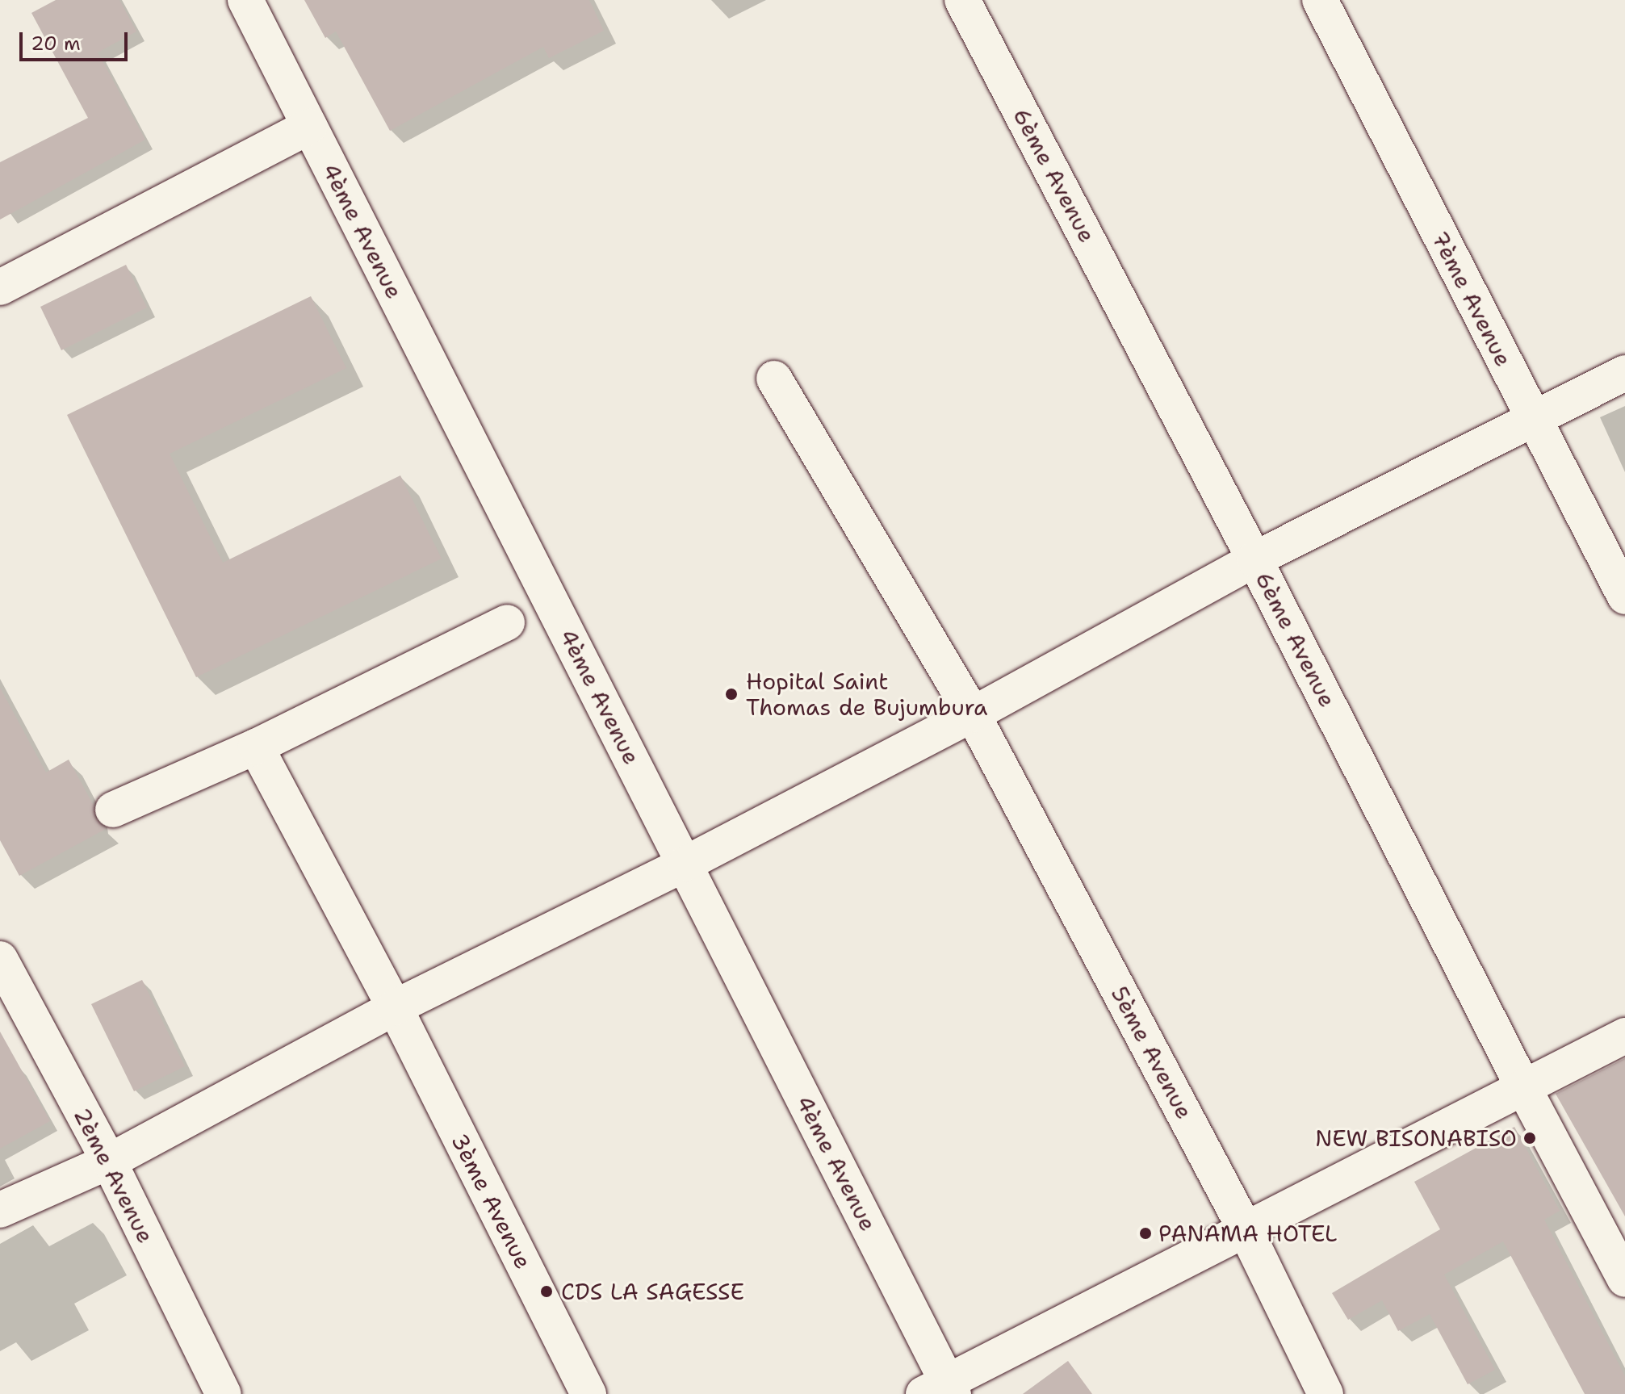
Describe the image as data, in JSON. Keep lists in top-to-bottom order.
{
  "streets": {
    "street": [
      "6ème Avenue",
      "4ème Avenue",
      "7ème Avenue",
      "5ème Avenue",
      "2ème Avenue",
      "3ème Avenue"
    ]
  },
  "places": [
    "Hopital Saint Thomas de Bujumbura",
    "NEW BISONABISO",
    "PANAMA HOTEL",
    "CDS LA SAGESSE"
  ],
  "scale_bar": "20 m"
}
